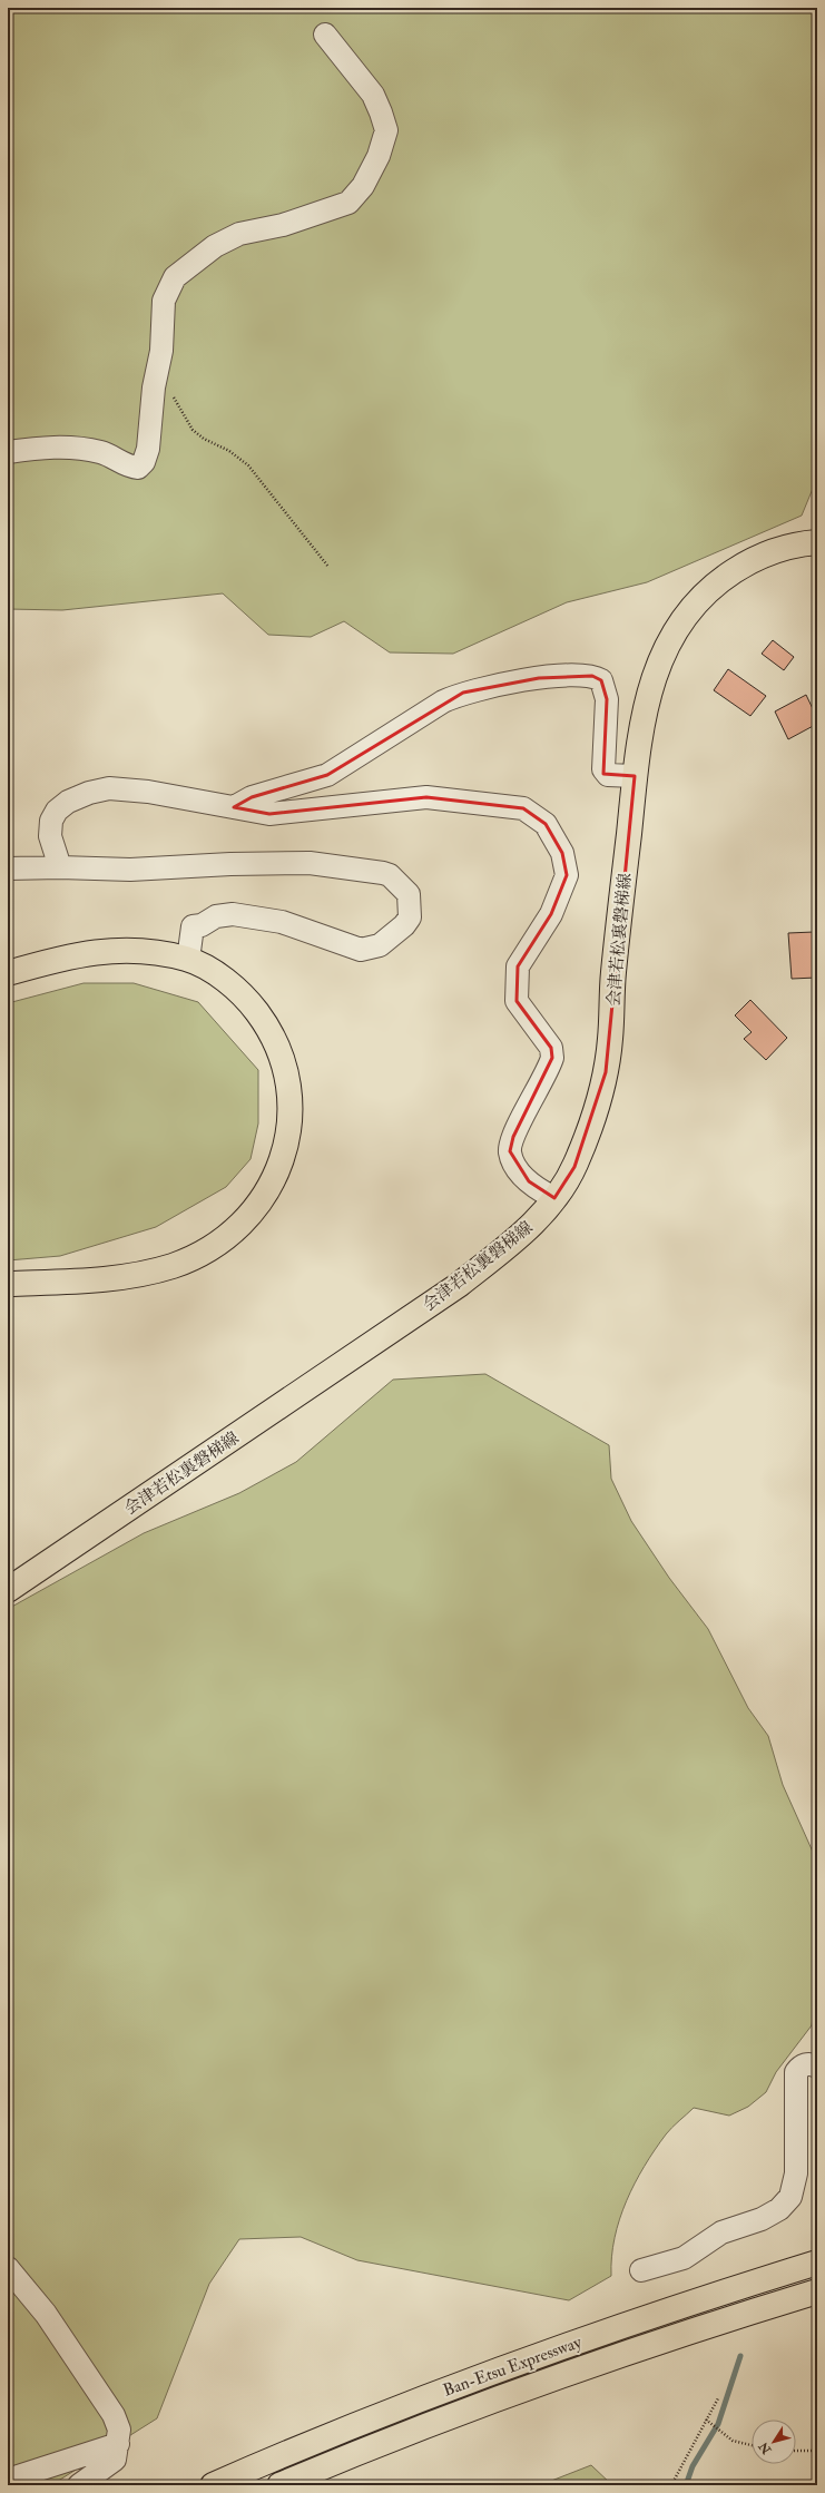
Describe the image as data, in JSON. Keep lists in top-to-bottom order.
{
  "streets": {
    "main road": ["会津若松裏磐梯線", "Ban-Etsu Expressway"]
  },
  "north": "bottom left"
}
